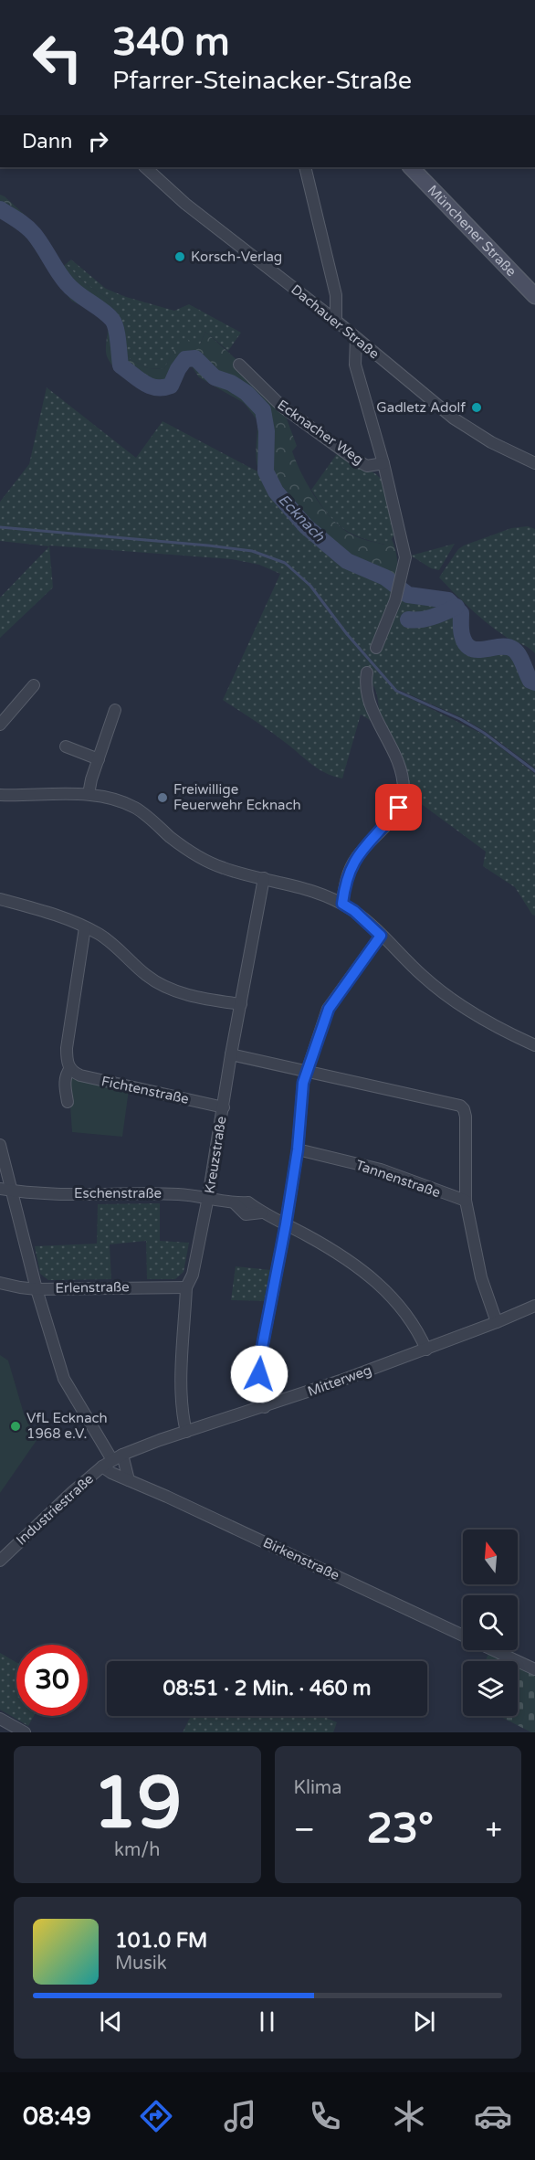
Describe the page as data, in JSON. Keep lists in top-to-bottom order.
{
  "streets": {
    "main road": ["Münchener Straße"],
    "street": [
      "Dachauer Straße",
      "Ecknacher Weg",
      "Fichtenstraße",
      "Kreuzstraße",
      "Tannenstraße",
      "Eschenstraße",
      "Erlenstraße",
      "Mitterweg",
      "Industriestraße",
      "Birkenstraße"
    ]
  },
  "crossings": [
    ["Dachauer Straße", "Ecknacher Weg"],
    ["Fichtenstraße", "Kreuzstraße"],
    ["Kreuzstraße", "Eschenstraße"],
    ["Kreuzstraße", "Erlenstraße"],
    ["Kreuzstraße", "Mitterweg"],
    ["Eschenstraße", "Mitterweg"],
    ["Mitterweg", "Industriestraße"],
    ["Mitterweg", "Birkenstraße"],
    ["Industriestraße", "Birkenstraße"]
  ],
  "water": ["Ecknach"],
  "places": [
    "Korsch-Verlag",
    "Gadletz Adolf",
    "Freiwillige Feuerwehr Ecknach",
    "VfL Ecknach 1968 e.V."
  ],
  "north": "top",
  "page": {
    "turn": ["340 m", "Pfarrer-Steinacker-Straße"],
    "then": "Dann",
    "limit": "30",
    "trip": "08:51 · 2 Min. · 460 m",
    "tile": [
      ["19", "km/h"],
      "Klima"
    ],
    "heat": ["−", "23°", "+"],
    "song": ["101.0 FM", "Musik"],
    "tabs": "08:49"
  }
}
